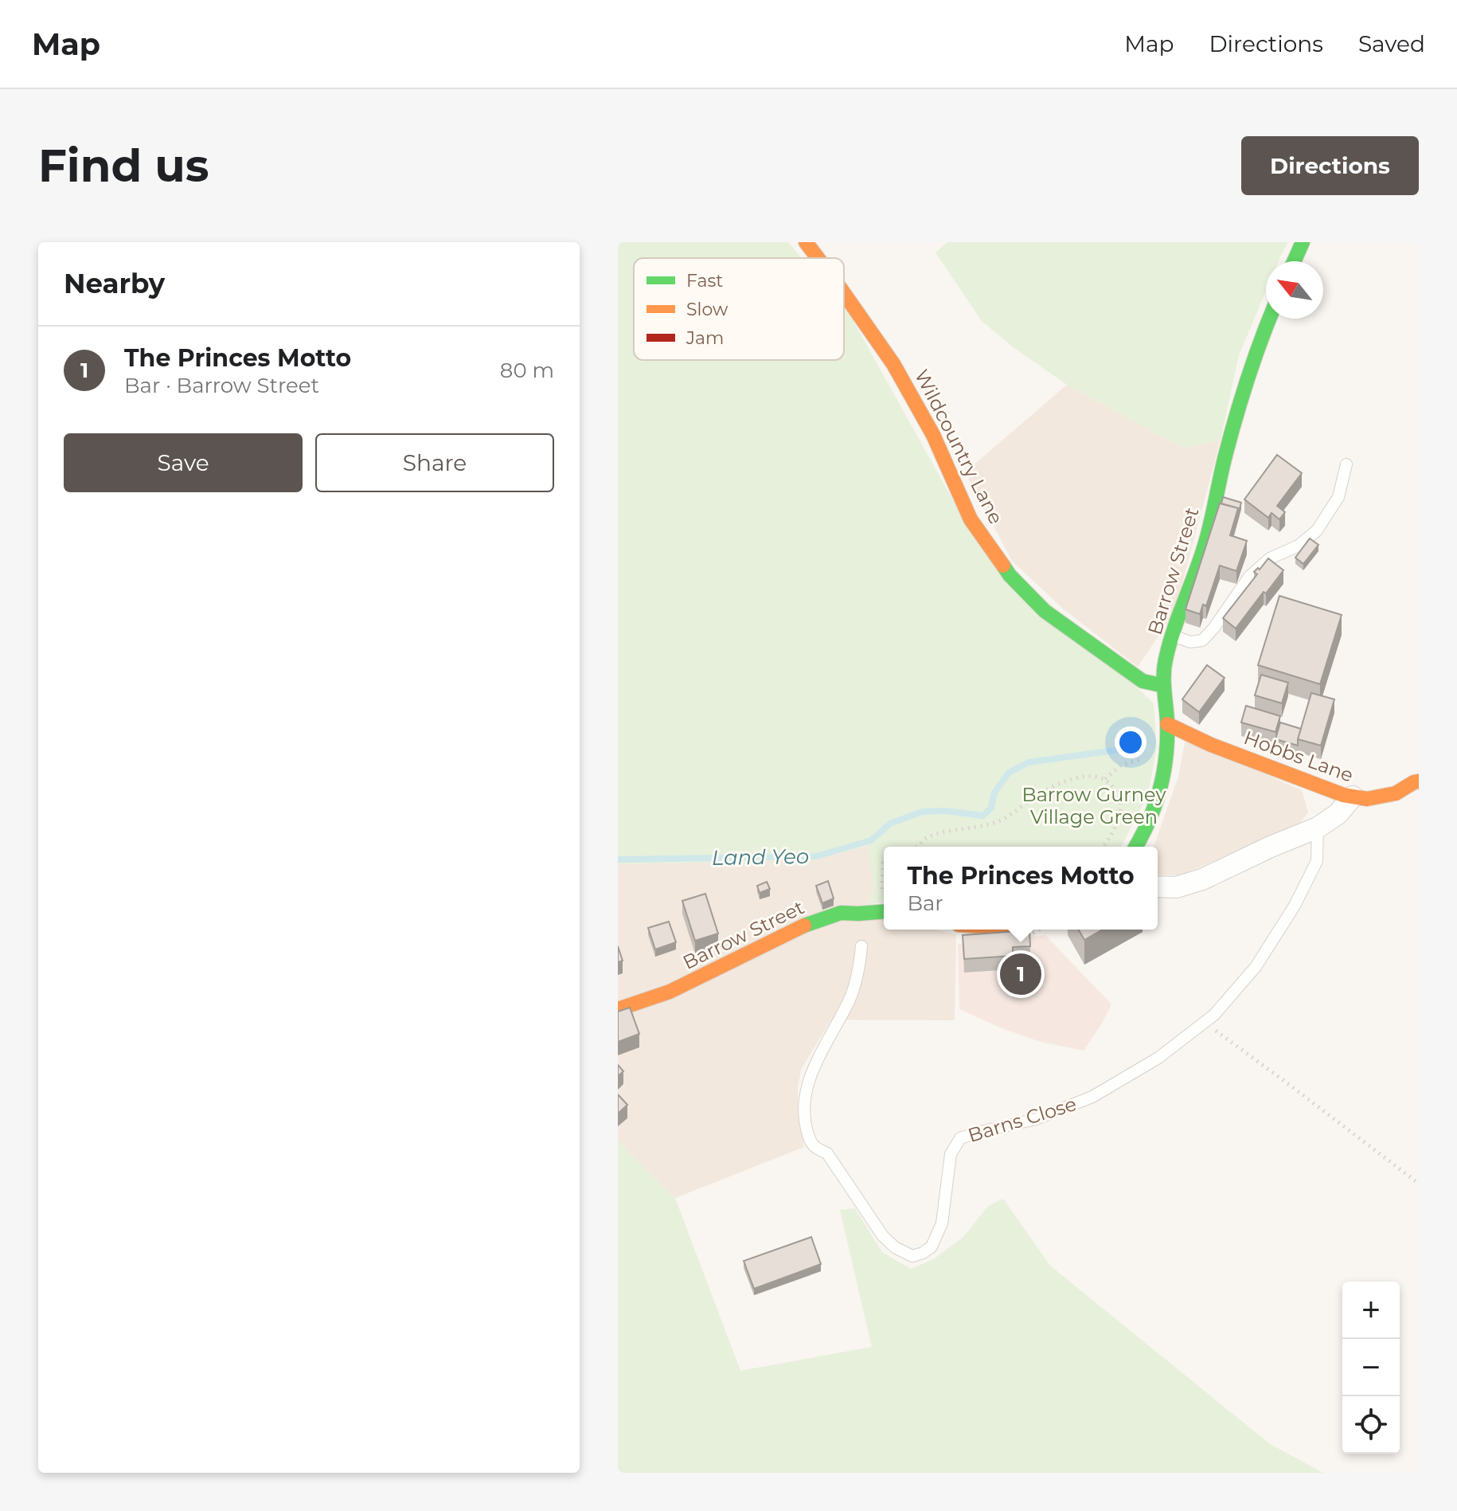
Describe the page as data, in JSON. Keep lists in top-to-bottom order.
{
  "streets": {
    "main road": ["Wildcountry Lane", "Barrow Street", "Hobbs Lane"],
    "lane": ["Barns Close"]
  },
  "crossings": [
    ["Wildcountry Lane", "Barrow Street"],
    ["Barrow Street", "Hobbs Lane"]
  ],
  "water": ["Land Yeo"],
  "parks": ["Barrow Gurney Village Green"],
  "legend": ["Fast", "Slow", "Jam"],
  "north": "top left",
  "page": {
    "header": "Map",
    "nav": ["Map", "Directions", "Saved"],
    "buttons": [
      "Directions",
      ["Save", "Share"]
    ],
    "title": "Find us",
    "heading": "Nearby",
    "list": [
      {
        "mark": "1",
        "name": "The Princes Motto",
        "note": "Bar · Barrow Street",
        "value": "80 m"
      }
    ],
    "popup": ["The Princes Motto", "Bar"],
    "pins": "1",
    "map_buttons": ["+", "−"]
  }
}
